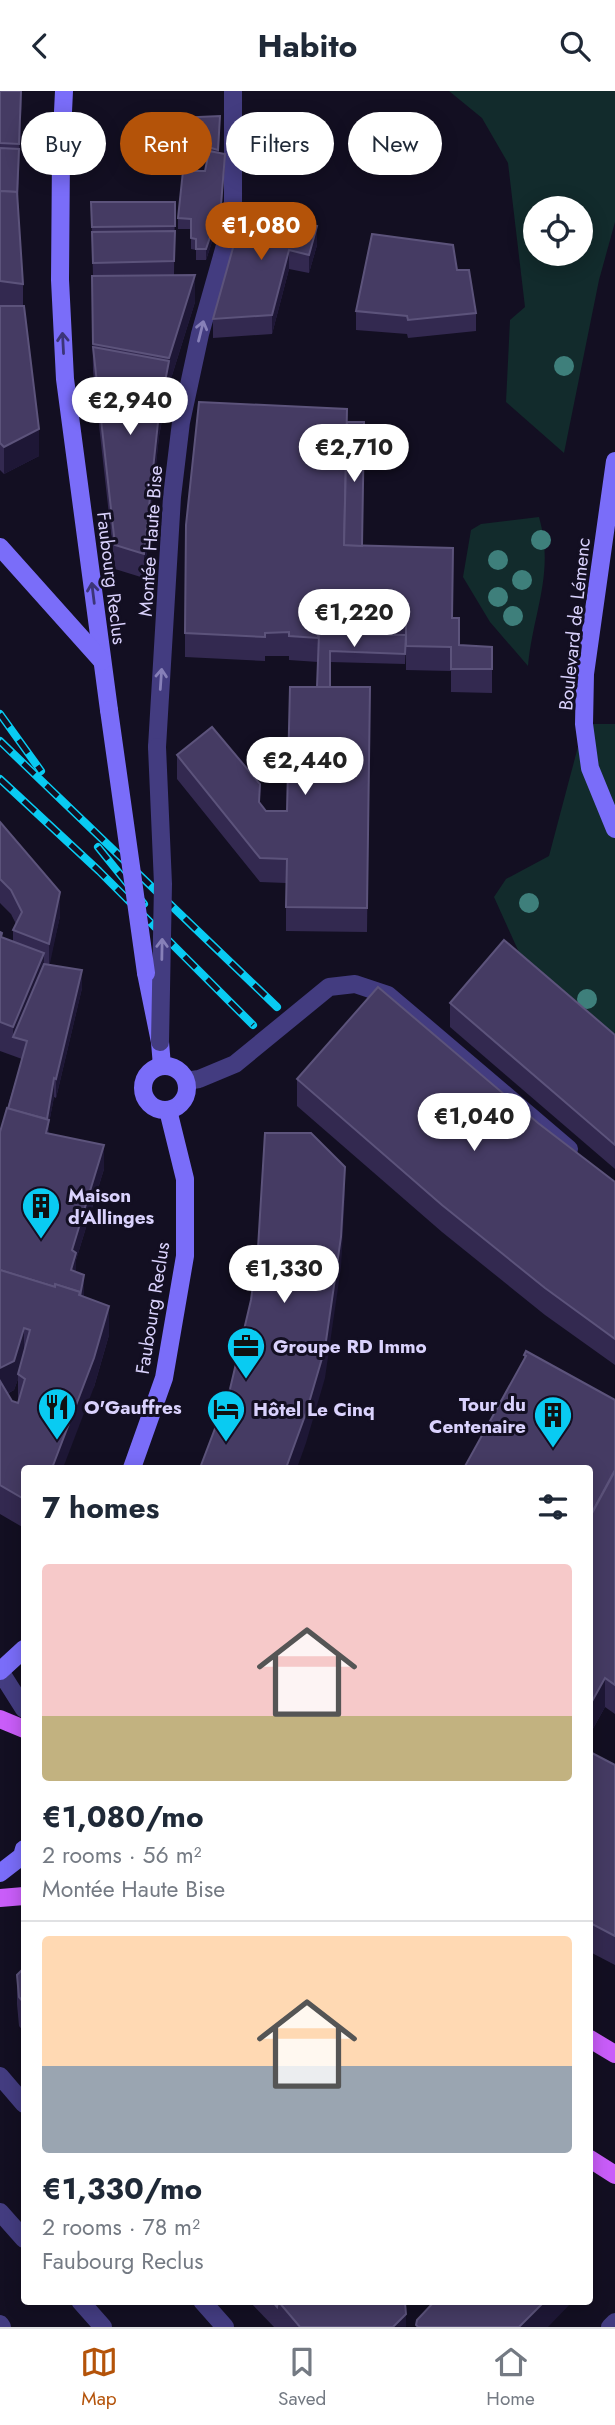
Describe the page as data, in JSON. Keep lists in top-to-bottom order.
{
  "streets": {
    "main road": ["Faubourg Reclus", "Boulevard de Lémenc"],
    "street": ["Montée Haute Bise"]
  },
  "crossings": [
    ["Montée Haute Bise", "Faubourg Reclus"]
  ],
  "one_way": ["Montée Haute Bise", "Faubourg Reclus"],
  "places": {
    "building": ["Maison d'Allinges", "Tour du Centenaire"],
    "office": ["Groupe RD Immo"],
    "restaurant": ["O'Gauffres"],
    "hotel": ["Hôtel Le Cinq"]
  },
  "page": {
    "header": "Habito",
    "chip": [
      "Buy",
      "Rent",
      "Filters",
      "New"
    ],
    "price": [
      "€1,080",
      "€2,940",
      "€2,710",
      "€1,220",
      "€2,440",
      "€1,040",
      "€1,330"
    ],
    "heading": "7 homes",
    "list": [
      {
        "name": "€1,080/mo",
        "note": "2 rooms · 56 m² · Montée Haute Bise"
      },
      {
        "name": "€1,330/mo",
        "note": "2 rooms · 78 m² · Faubourg Reclus"
      }
    ],
    "tabs": ["Map", "Saved", "Home"]
  }
}
